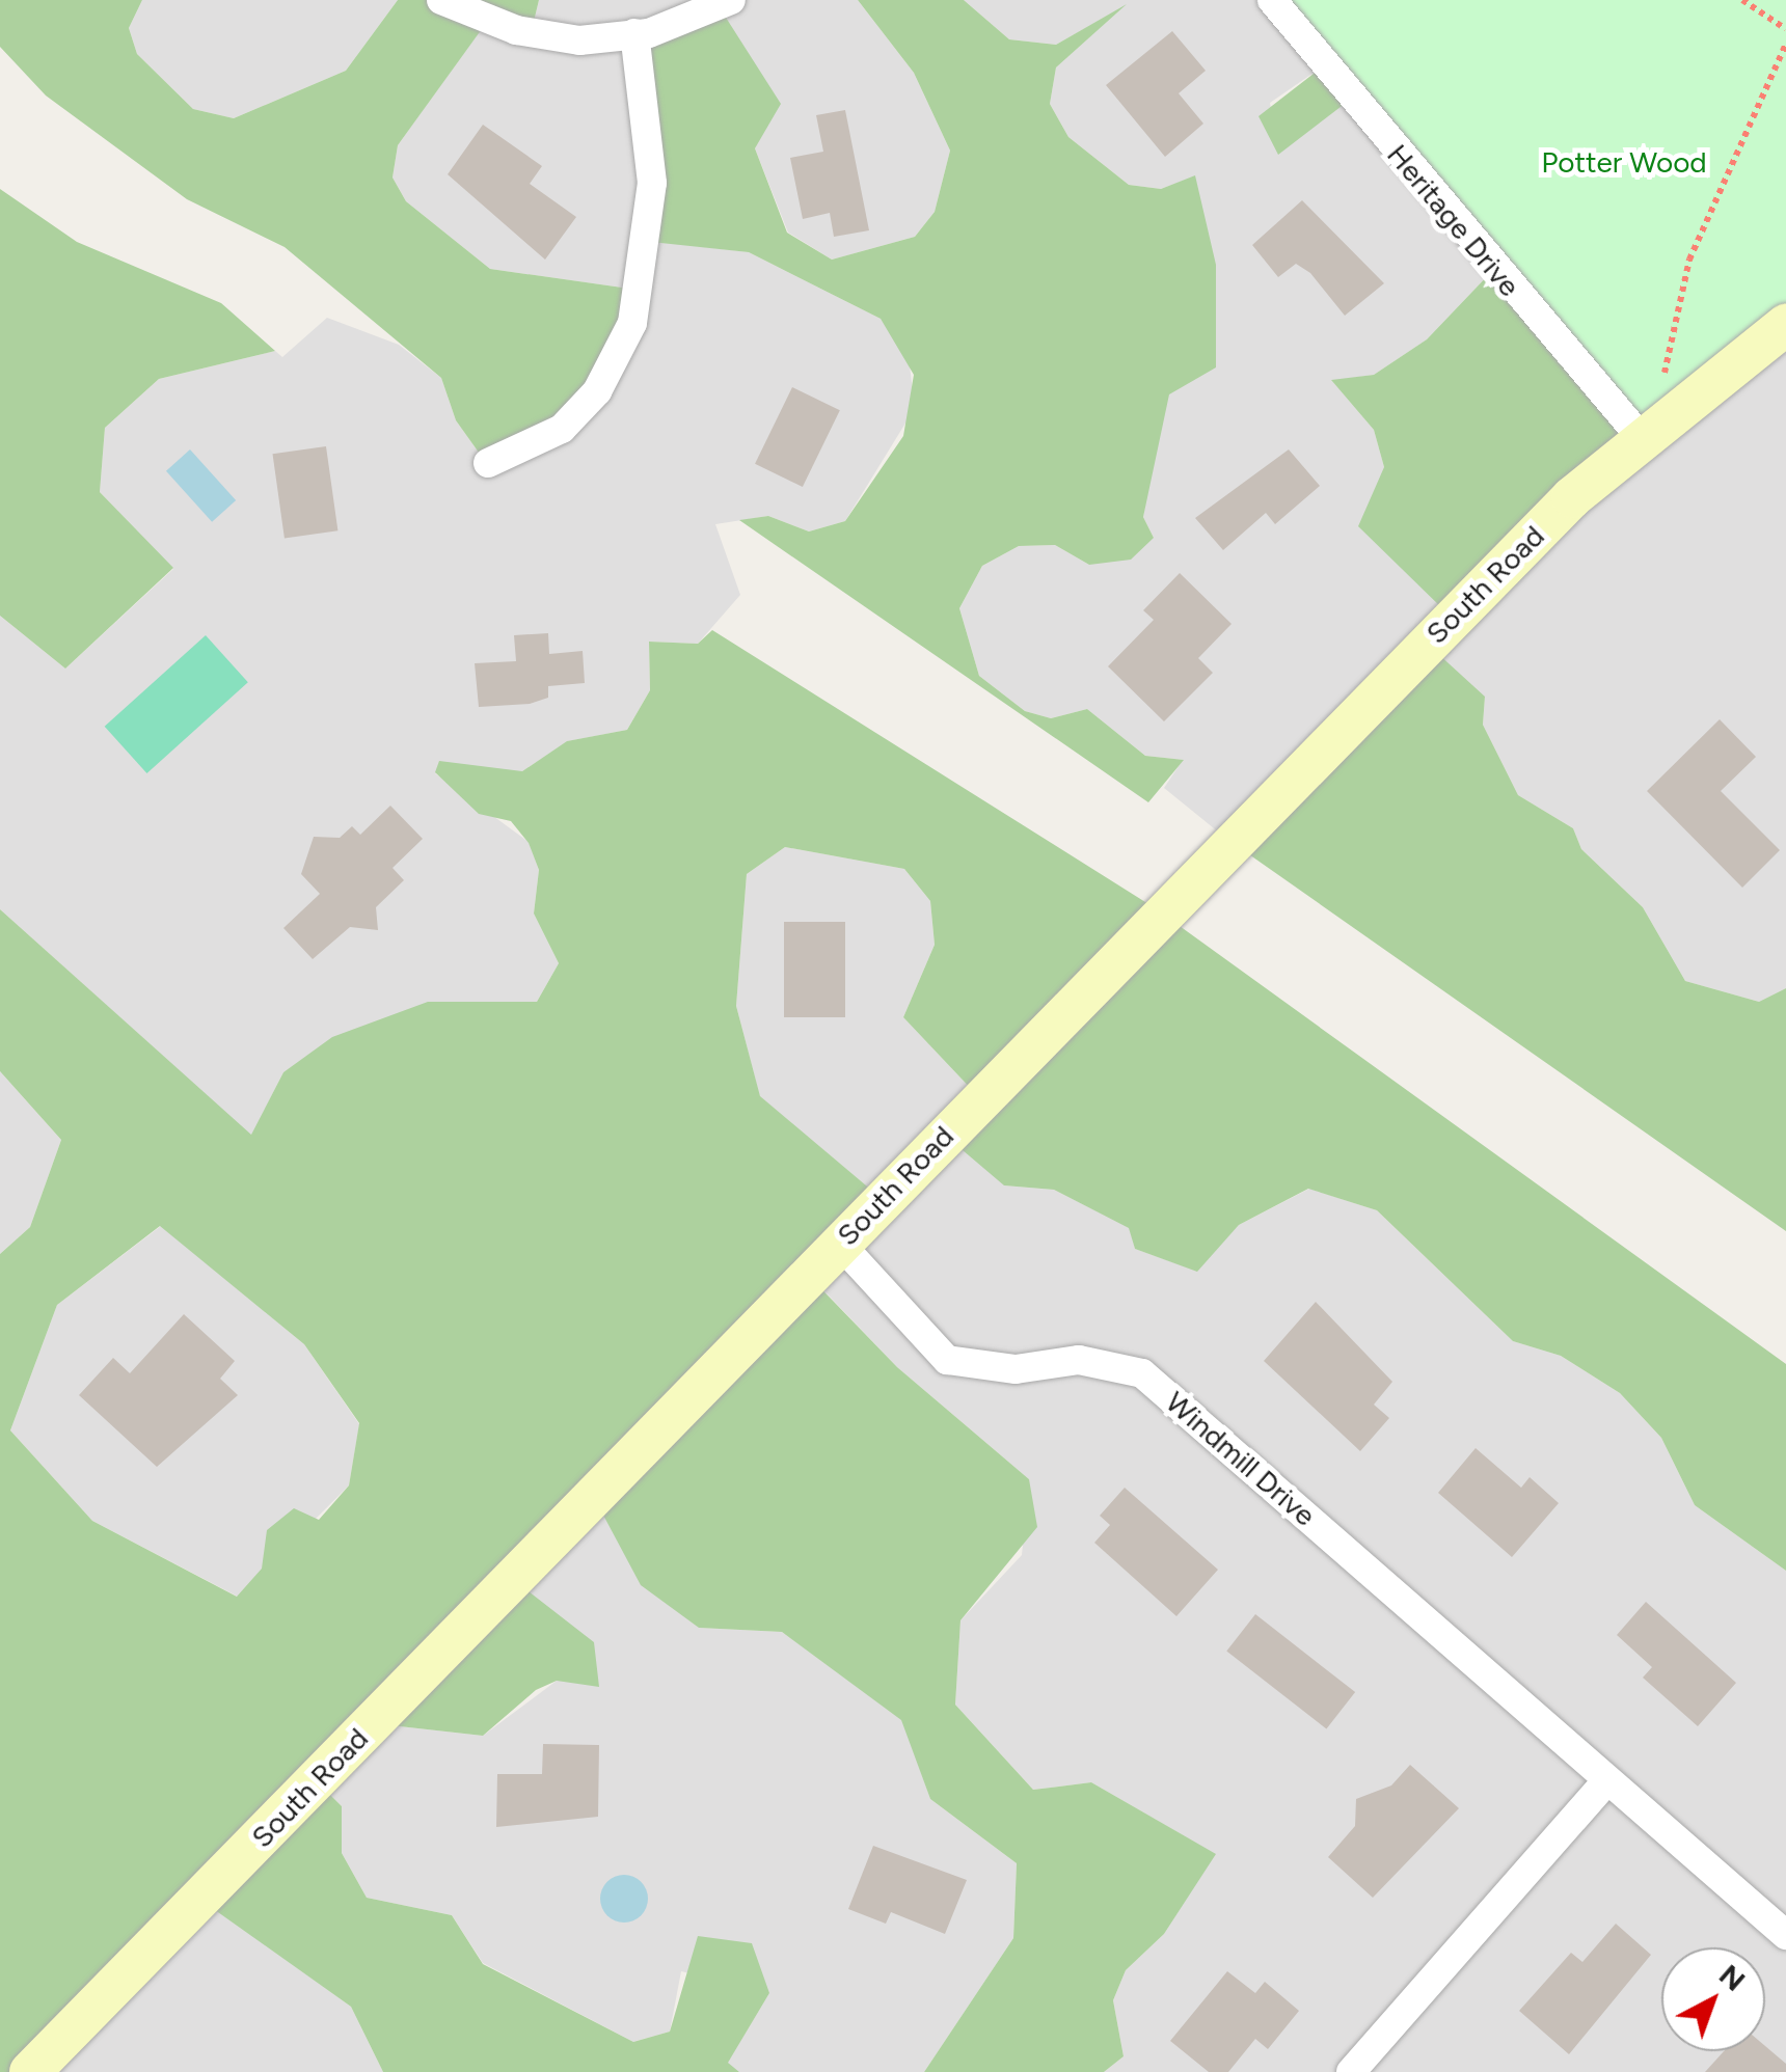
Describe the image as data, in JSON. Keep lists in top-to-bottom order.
{
  "streets": {
    "street": ["Heritage Drive", "South Road", "Windmill Drive"]
  },
  "crossings": [
    ["Heritage Drive", "South Road"],
    ["South Road", "Windmill Drive"]
  ],
  "parks": ["Potter Wood"],
  "north": "top right"
}
